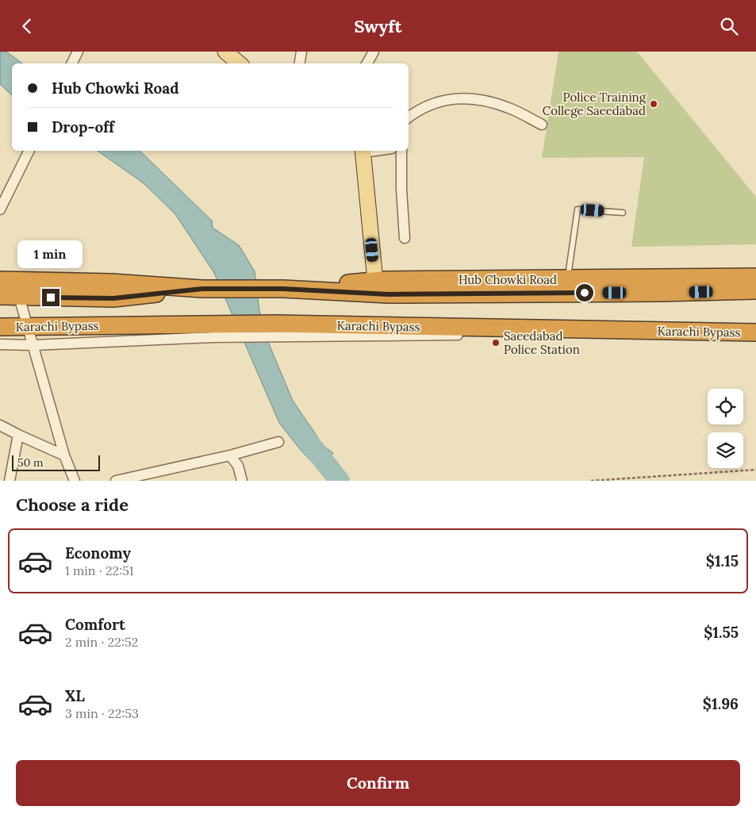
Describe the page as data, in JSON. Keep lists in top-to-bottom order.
{
  "streets": {
    "highway": ["Hub Chowki Road", "Karachi Bypass"]
  },
  "places": ["Police Training College Saeedabad", "Saeedabad Police Station"],
  "scale_bar": "50 m",
  "page": {
    "header": "Swyft",
    "banner": ["Hub Chowki Road", "Drop-off"],
    "bubble": "1 min",
    "scale": "50 m",
    "heading": "Choose a ride",
    "list": [
      {
        "name": "Economy",
        "note": "1 min · 22:51",
        "value": "$1.15"
      },
      {
        "name": "Comfort",
        "note": "2 min · 22:52",
        "value": "$1.55"
      },
      {
        "name": "XL",
        "note": "3 min · 22:53",
        "value": "$1.96"
      }
    ],
    "buttons": "Confirm"
  }
}
